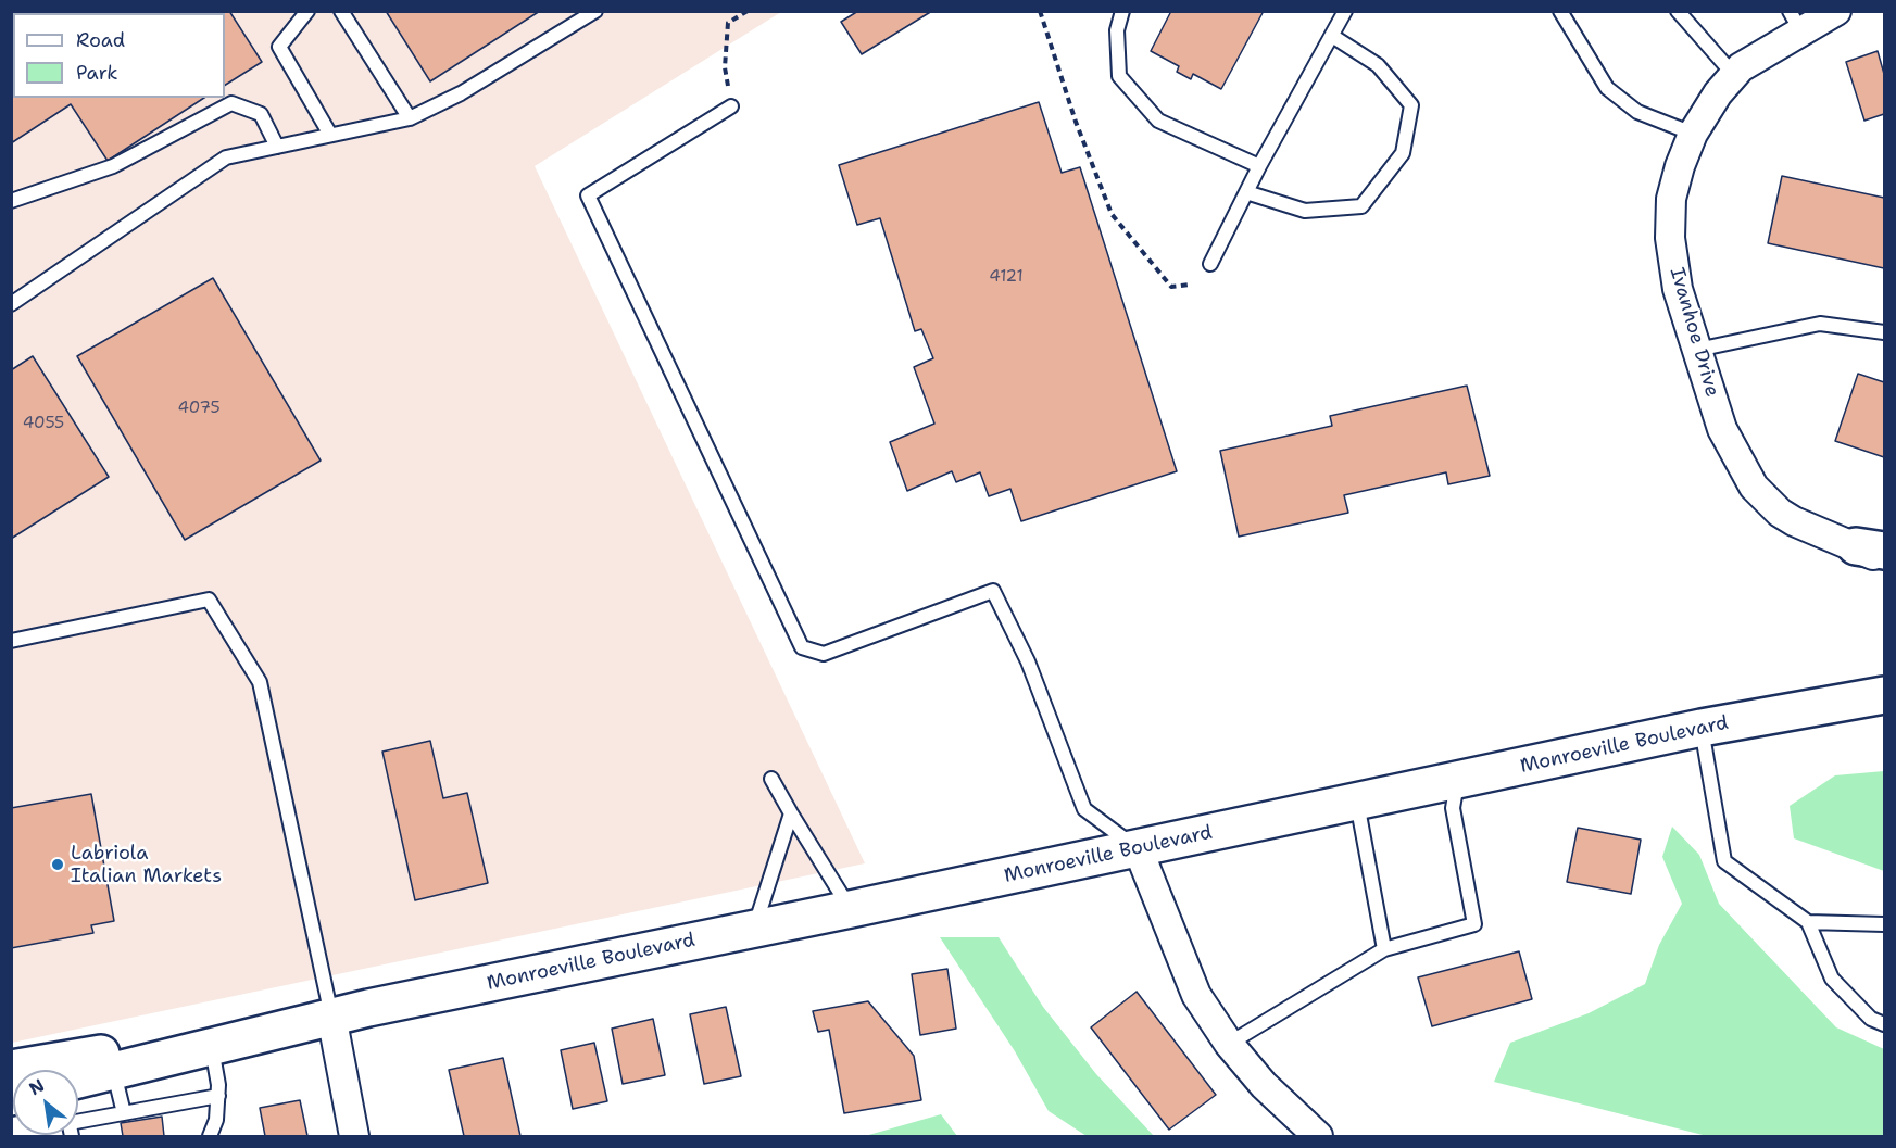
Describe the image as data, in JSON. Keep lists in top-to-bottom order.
{
  "streets": {
    "main road": ["Monroeville Boulevard"],
    "street": ["Ivanhoe Drive"]
  },
  "places": ["Labriola Italian Markets"],
  "house_numbers": ["4121", "4075", "4055"],
  "legend": ["Road", "Park"],
  "north": "top left"
}
